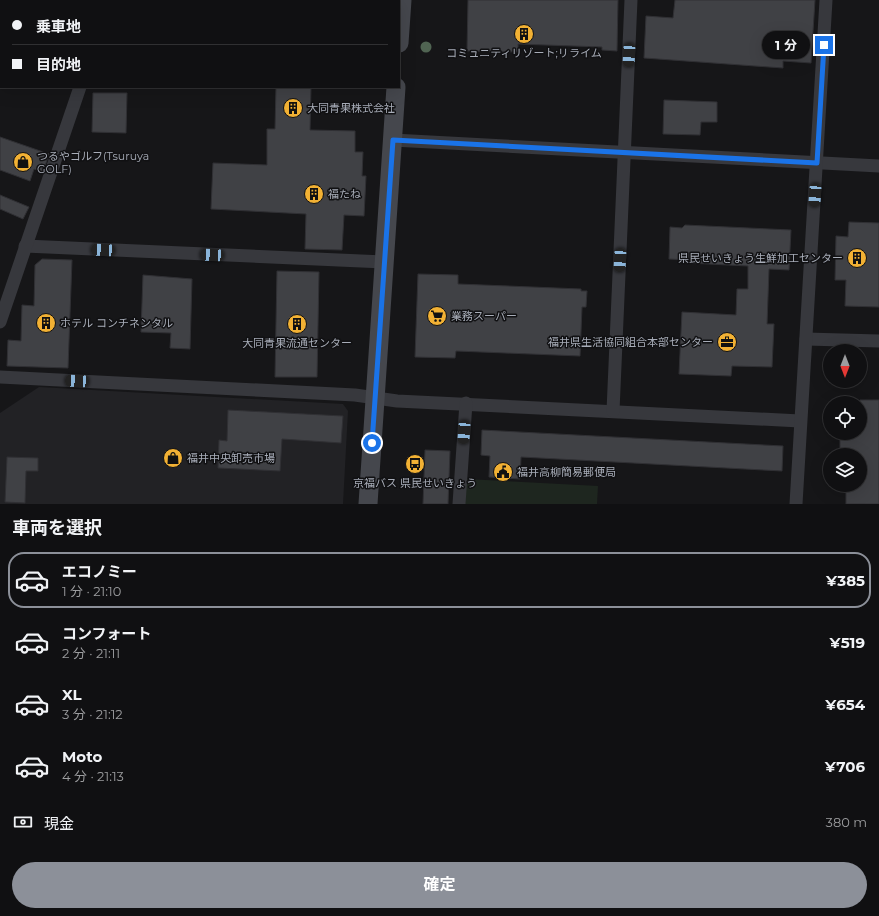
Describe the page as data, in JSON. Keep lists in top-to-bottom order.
{
  "places": {
    "building": [
      "コミュニティリゾート;リライム",
      "大同青果株式会社",
      "福たね",
      "県民せいきょう生鮮加工センター",
      "ホテル コンチネンタル",
      "大同青果流通センター"
    ],
    "shop": ["つるやゴルフ(Tsuruya GOLF)", "福井中央卸売市場"],
    "supermarket": ["業務スーパー"],
    "office": ["福井県生活協同組合本部センター"],
    "bus stop": ["京福バス 県民せいきょう"],
    "public building": ["福井高柳簡易郵便局"]
  },
  "north": "bottom",
  "page": {
    "banner": ["乗車地", "目的地"],
    "bubble": "1 分",
    "heading": "車両を選択",
    "list": [
      {
        "name": "エコノミー",
        "note": "1 分 · 21:10",
        "value": "¥385"
      },
      {
        "name": "コンフォート",
        "note": "2 分 · 21:11",
        "value": "¥519"
      },
      {
        "name": "XL",
        "note": "3 分 · 21:12",
        "value": "¥654"
      },
      {
        "name": "Moto",
        "note": "4 分 · 21:13",
        "value": "¥706"
      }
    ],
    "pay": ["現金", "380 m"],
    "buttons": "確定"
  }
}
